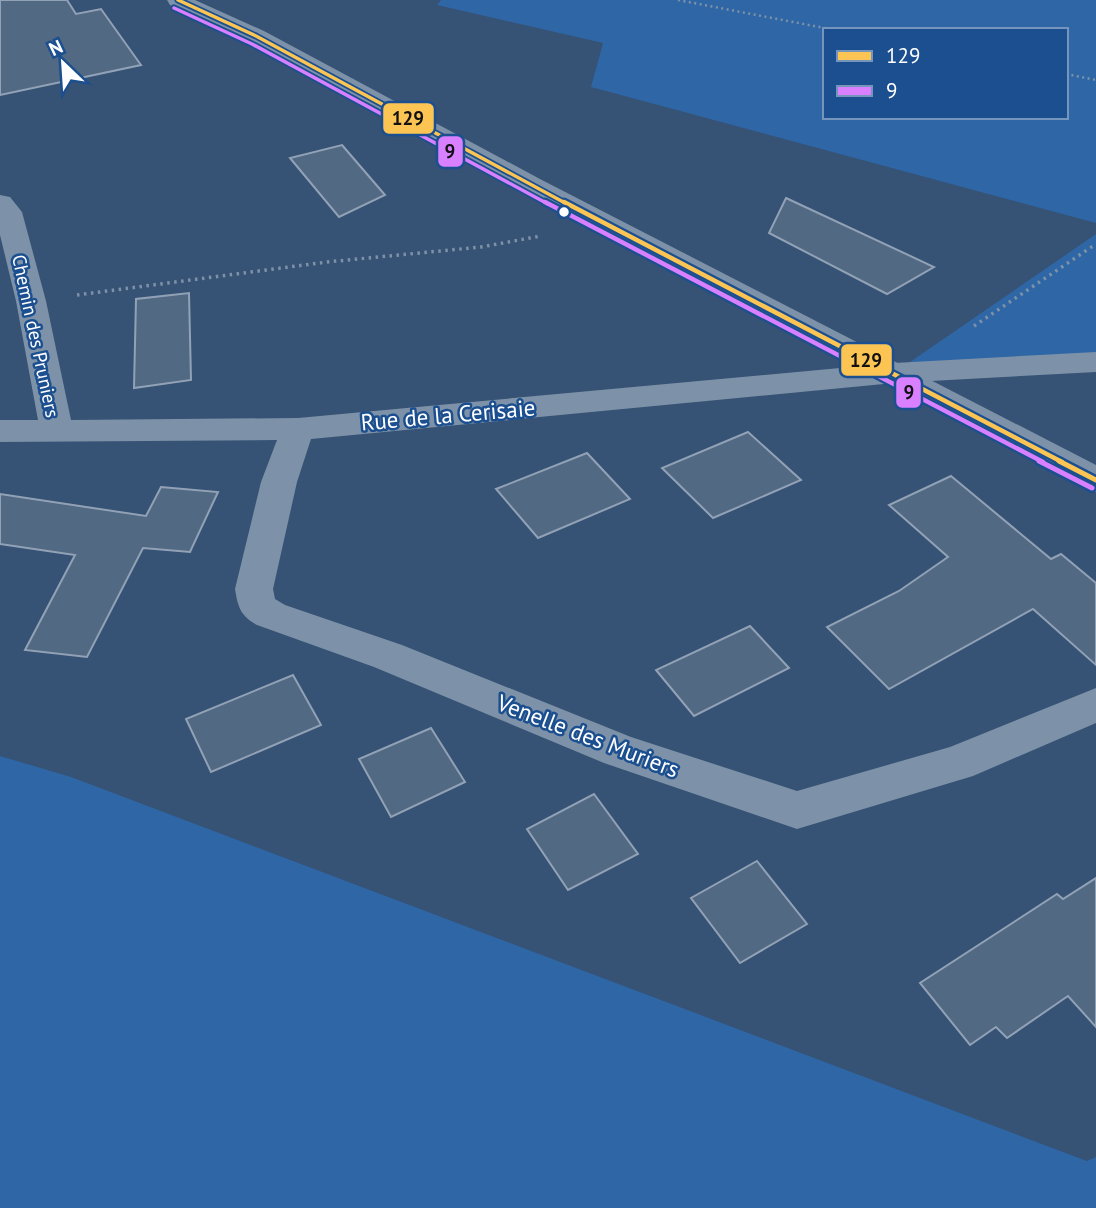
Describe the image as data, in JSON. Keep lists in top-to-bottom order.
{
  "streets": {
    "street": ["Chemin des Pruniers", "Rue de la Cerisaie", "Venelle des Muriers"]
  },
  "crossings": [
    ["Chemin des Pruniers", "Rue de la Cerisaie"],
    ["Rue de la Cerisaie", "Venelle des Muriers"]
  ],
  "lines": ["transit line 129", "transit line 9"],
  "legend": ["129", "9"],
  "north": "top left"
}
